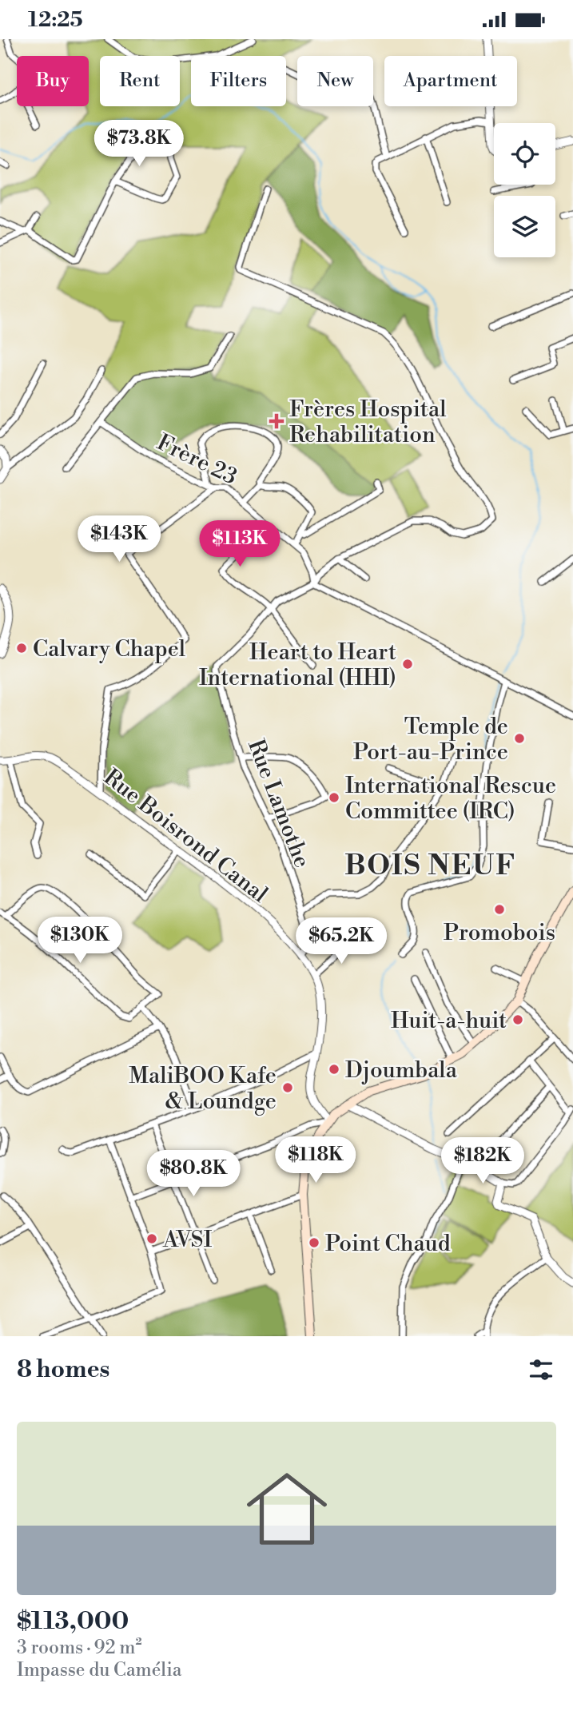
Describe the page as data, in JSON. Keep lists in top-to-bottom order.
{
  "streets": {
    "street": ["Frère 23", "Rue Lamothe", "Rue Boisrond Canal"]
  },
  "crossings": [
    ["Frère 23", "Rue Lamothe"],
    ["Rue Lamothe", "Rue Boisrond Canal"]
  ],
  "districts": ["BOIS NEUF"],
  "places": {
    "health": ["Frères Hospital Rehabilitation"],
    "other": [
      "Calvary Chapel",
      "Heart to Heart International (HHI)",
      "Temple de Port-au-Prince",
      "International Rescue Committee (IRC)",
      "Promobois",
      "Huit-a-huit",
      "Djoumbala",
      "MaliBOO Kafe & Loundge",
      "AVSI",
      "Point Chaud"
    ]
  },
  "page": {
    "status": "12:25",
    "chip": [
      "Buy",
      "Rent",
      "Filters",
      "New",
      "Apartment"
    ],
    "price": [
      "$73.8K",
      "$143K",
      "$113K",
      "$130K",
      "$65.2K",
      "$118K",
      "$182K",
      "$80.8K"
    ],
    "heading": "8 homes",
    "list": [
      {
        "name": "$113,000",
        "note": "3 rooms · 92 m² · Impasse du Camélia"
      }
    ]
  }
}
